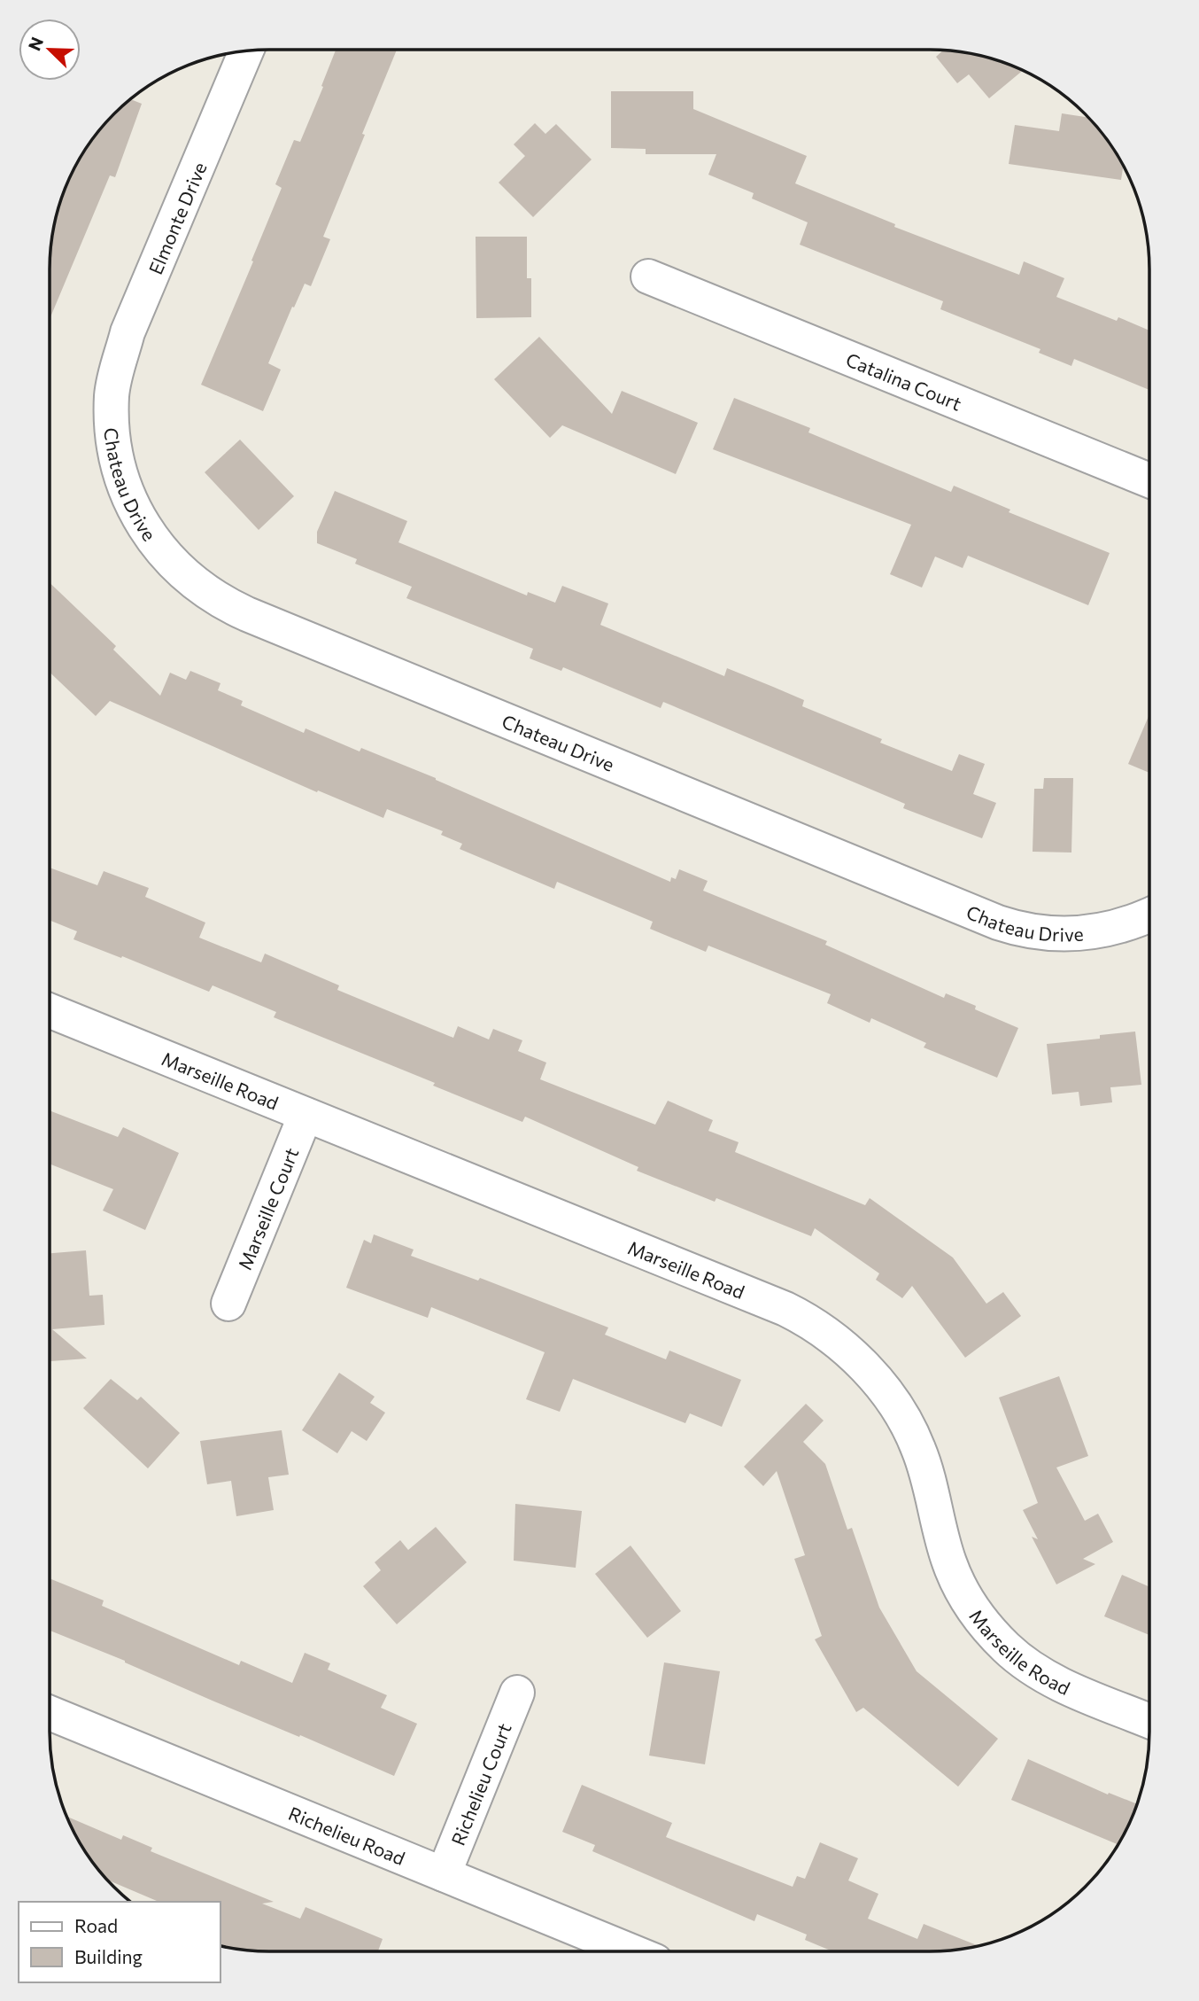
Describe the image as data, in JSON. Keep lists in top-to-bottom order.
{
  "streets": {
    "street": [
      "Elmonte Drive",
      "Catalina Court",
      "Chateau Drive",
      "Marseille Road",
      "Marseille Court",
      "Richelieu Court",
      "Richelieu Road"
    ]
  },
  "crossings": [
    ["Elmonte Drive", "Chateau Drive"],
    ["Marseille Road", "Marseille Court"],
    ["Richelieu Court", "Richelieu Road"]
  ],
  "legend": ["Road", "Building"],
  "north": "top left"
}
